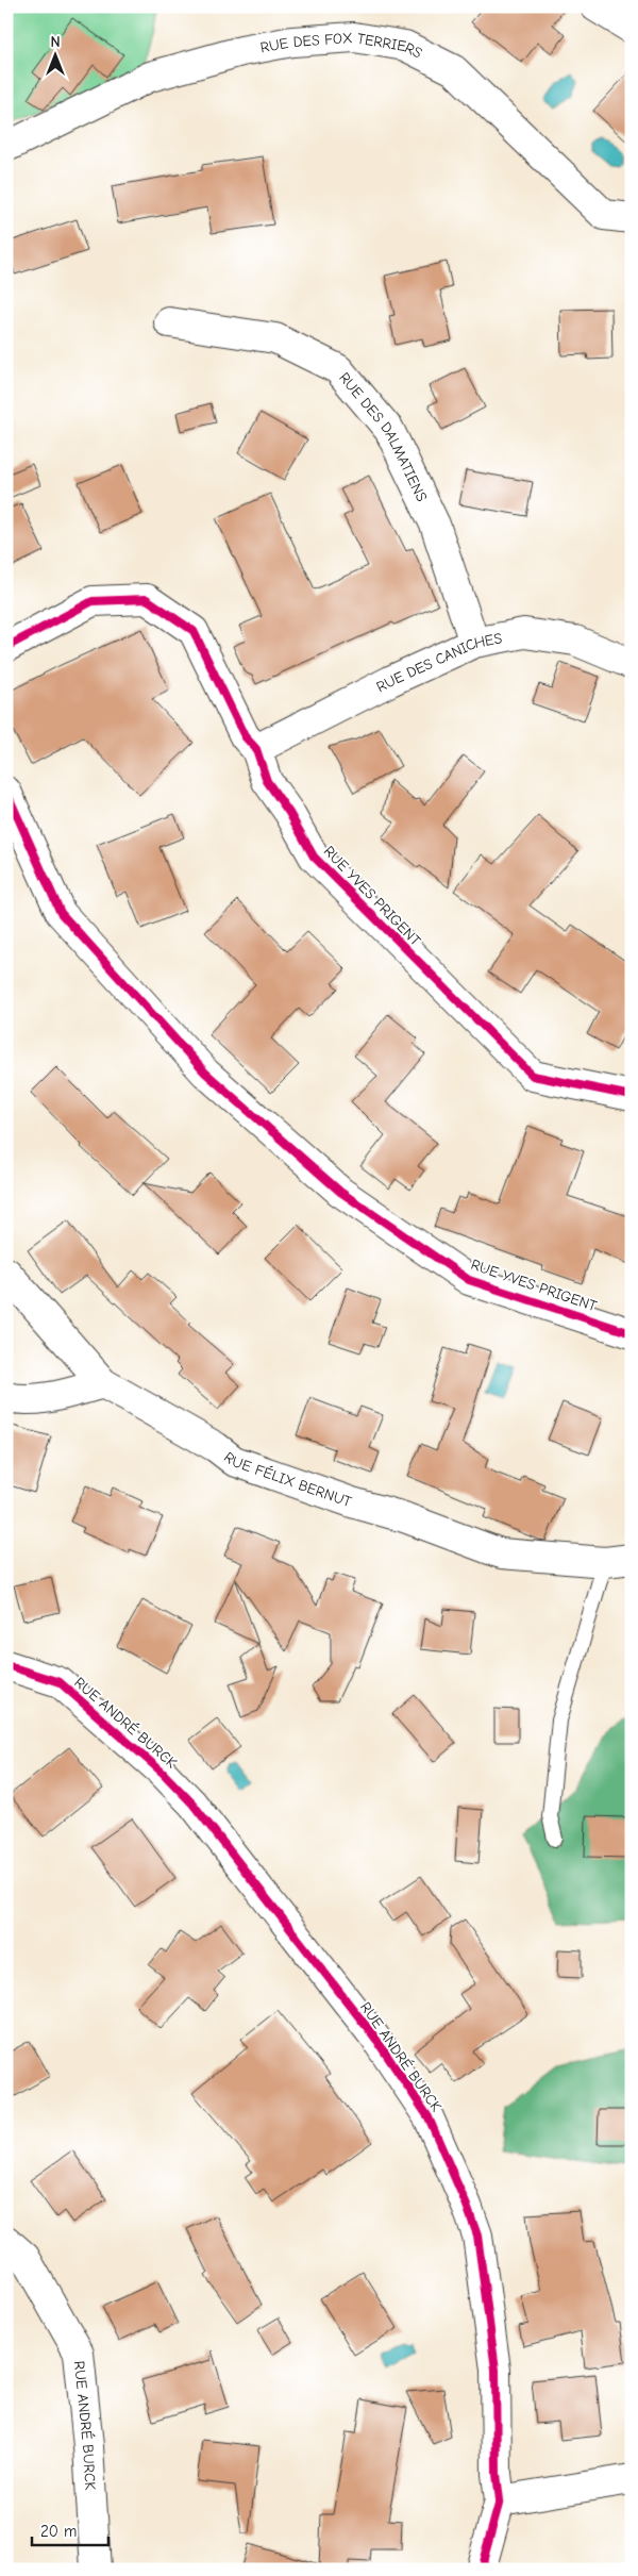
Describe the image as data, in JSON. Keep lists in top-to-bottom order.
{
  "streets": {
    "street": [
      "RUE DES FOX TERRIERS",
      "RUE DES DALMATIENS",
      "RUE DES CANICHES",
      "RUE YVES PRIGENT",
      "RUE FÉLIX BERNUT",
      "RUE ANDRÉ BURCK"
    ]
  },
  "crossings": [
    ["RUE DES DALMATIENS", "RUE DES CANICHES"],
    ["RUE DES CANICHES", "RUE YVES PRIGENT"]
  ],
  "scale_bar": "20 m",
  "north": "top"
}
